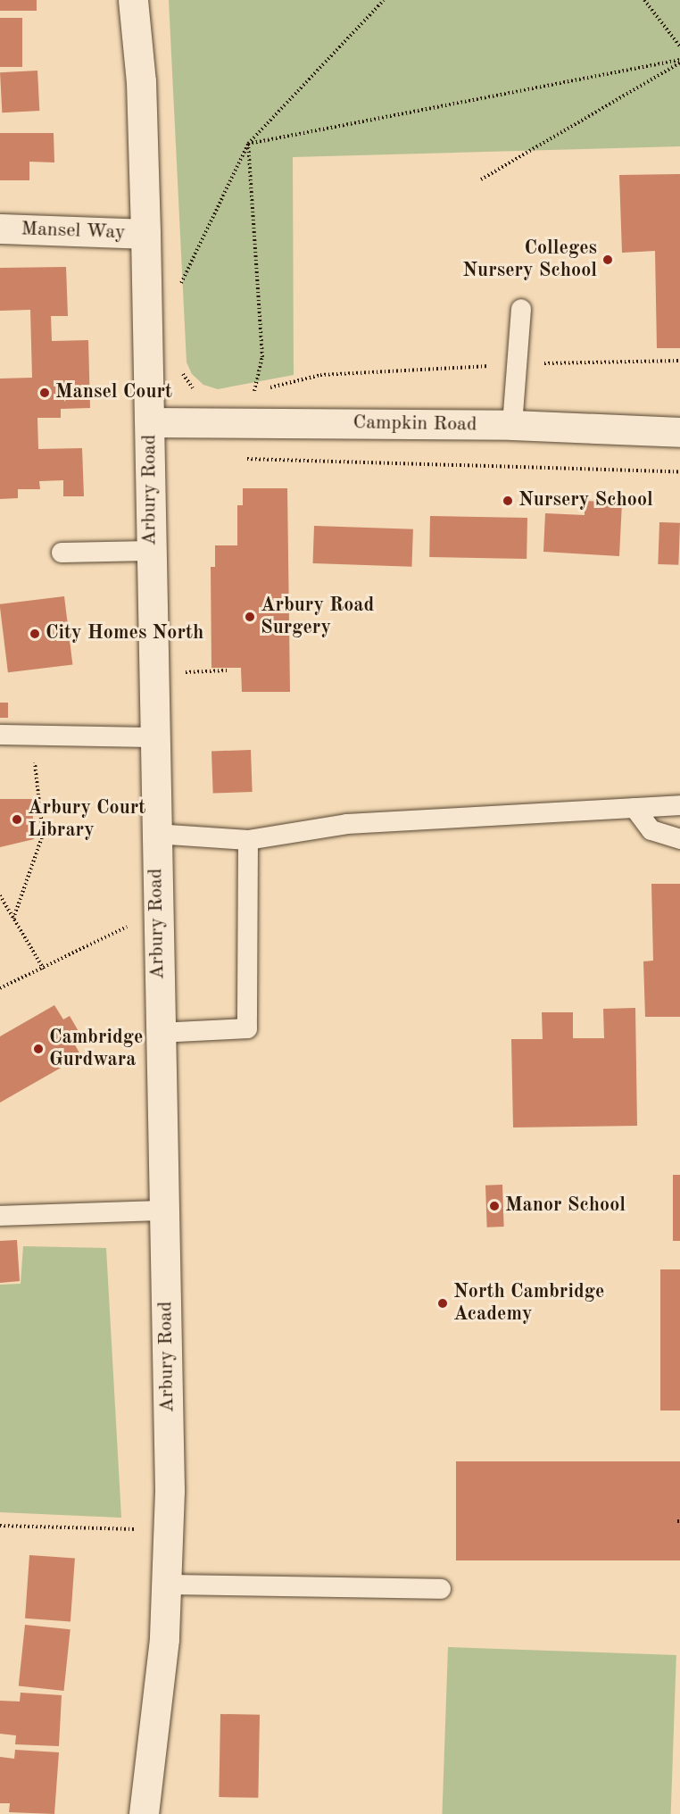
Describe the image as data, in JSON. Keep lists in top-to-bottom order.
{
  "streets": {
    "street": ["Mansel Way", "Campkin Road", "Arbury Road"]
  },
  "crossings": [
    ["Mansel Way", "Arbury Road"],
    ["Campkin Road", "Arbury Road"]
  ],
  "places": [
    "Colleges Nursery School",
    "Mansel Court",
    "Nursery School",
    "Arbury Road Surgery",
    "City Homes North",
    "Arbury Court Library",
    "Cambridge Gurdwara",
    "Manor School",
    "North Cambridge Academy"
  ]
}
